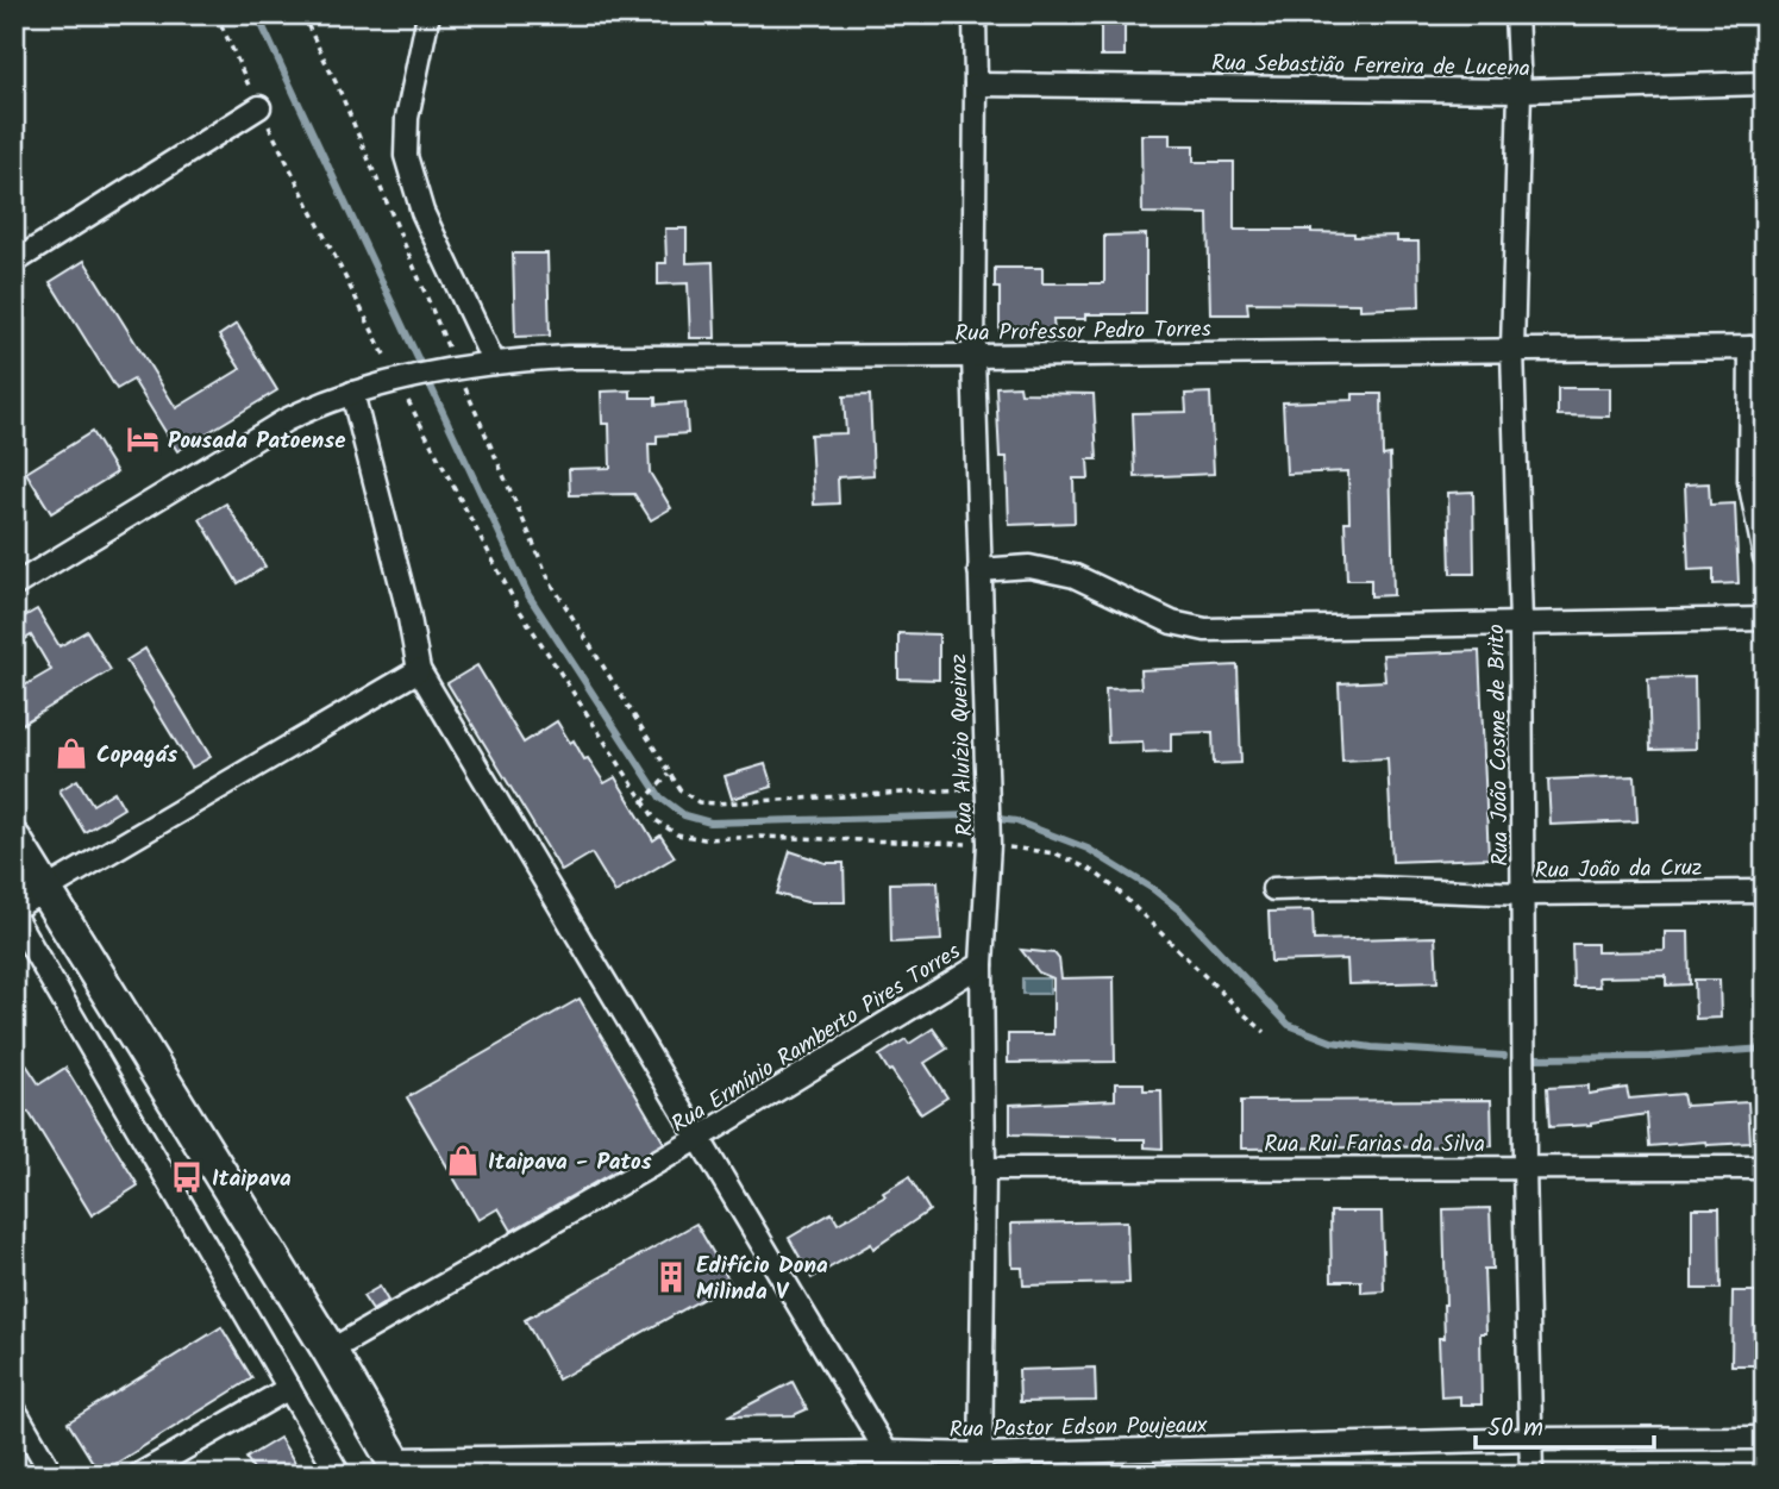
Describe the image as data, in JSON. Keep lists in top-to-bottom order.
{
  "streets": {
    "street": [
      "Rua Sebastião Ferreira de Lucena",
      "Rua Professor Pedro Torres",
      "Rua Aluízio Queiroz",
      "Rua João Cosme de Brito",
      "Rua João da Cruz",
      "Rua Ermínio Ramberto Pires Torres",
      "Rua Rui Farias da Silva",
      "Rua Pastor Edson Poujeaux"
    ]
  },
  "crossings": [
    ["Rua Sebastião Ferreira de Lucena", "Rua Aluízio Queiroz"],
    ["Rua Sebastião Ferreira de Lucena", "Rua João Cosme de Brito"],
    ["Rua Professor Pedro Torres", "Rua Aluízio Queiroz"],
    ["Rua Professor Pedro Torres", "Rua João Cosme de Brito"],
    ["Rua Aluízio Queiroz", "Rua Ermínio Ramberto Pires Torres"],
    ["Rua Aluízio Queiroz", "Rua Rui Farias da Silva"],
    ["Rua Aluízio Queiroz", "Rua Pastor Edson Poujeaux"],
    ["Rua João Cosme de Brito", "Rua João da Cruz"],
    ["Rua João Cosme de Brito", "Rua Rui Farias da Silva"],
    ["Rua João Cosme de Brito", "Rua Pastor Edson Poujeaux"]
  ],
  "places": {
    "hotel": ["Pousada Patoense"],
    "shop": ["Copagás", "Itaipava - Patos"],
    "bus stop": ["Itaipava"],
    "building": ["Edifício Dona Milinda V"]
  },
  "scale_bar": "50 m"
}
